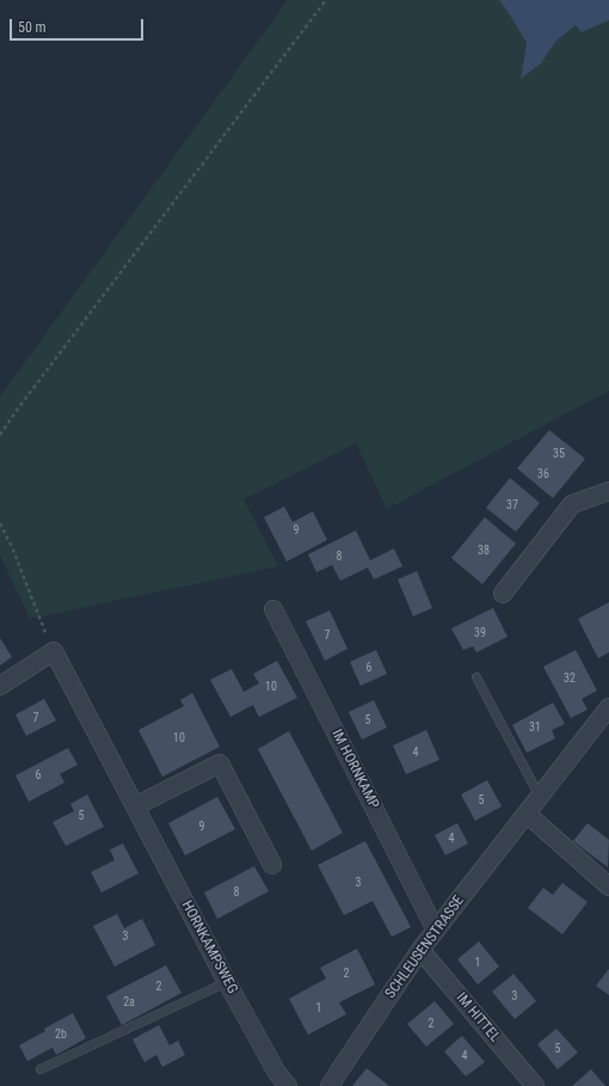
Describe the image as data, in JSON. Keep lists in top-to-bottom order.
{
  "streets": {
    "street": [
      "IM HORNKAMP",
      "HORNKAMPSWEG",
      "SCHLEUSENSTRASSE",
      "IM HITTEL"
    ]
  },
  "crossings": [
    ["IM HORNKAMP", "SCHLEUSENSTRASSE"],
    ["SCHLEUSENSTRASSE", "IM HITTEL"]
  ],
  "house_numbers": [
    "35",
    "36",
    "37",
    "9",
    "38",
    "8",
    "39",
    "7",
    "6",
    "32",
    "10",
    "7",
    "5",
    "31",
    "10",
    "4",
    "6",
    "5",
    "5",
    "9",
    "4",
    "3",
    "8",
    "3",
    "1",
    "2",
    "2",
    "3",
    "2a",
    "1",
    "2",
    "2b",
    "5",
    "4"
  ],
  "scale_bar": "50 m"
}
